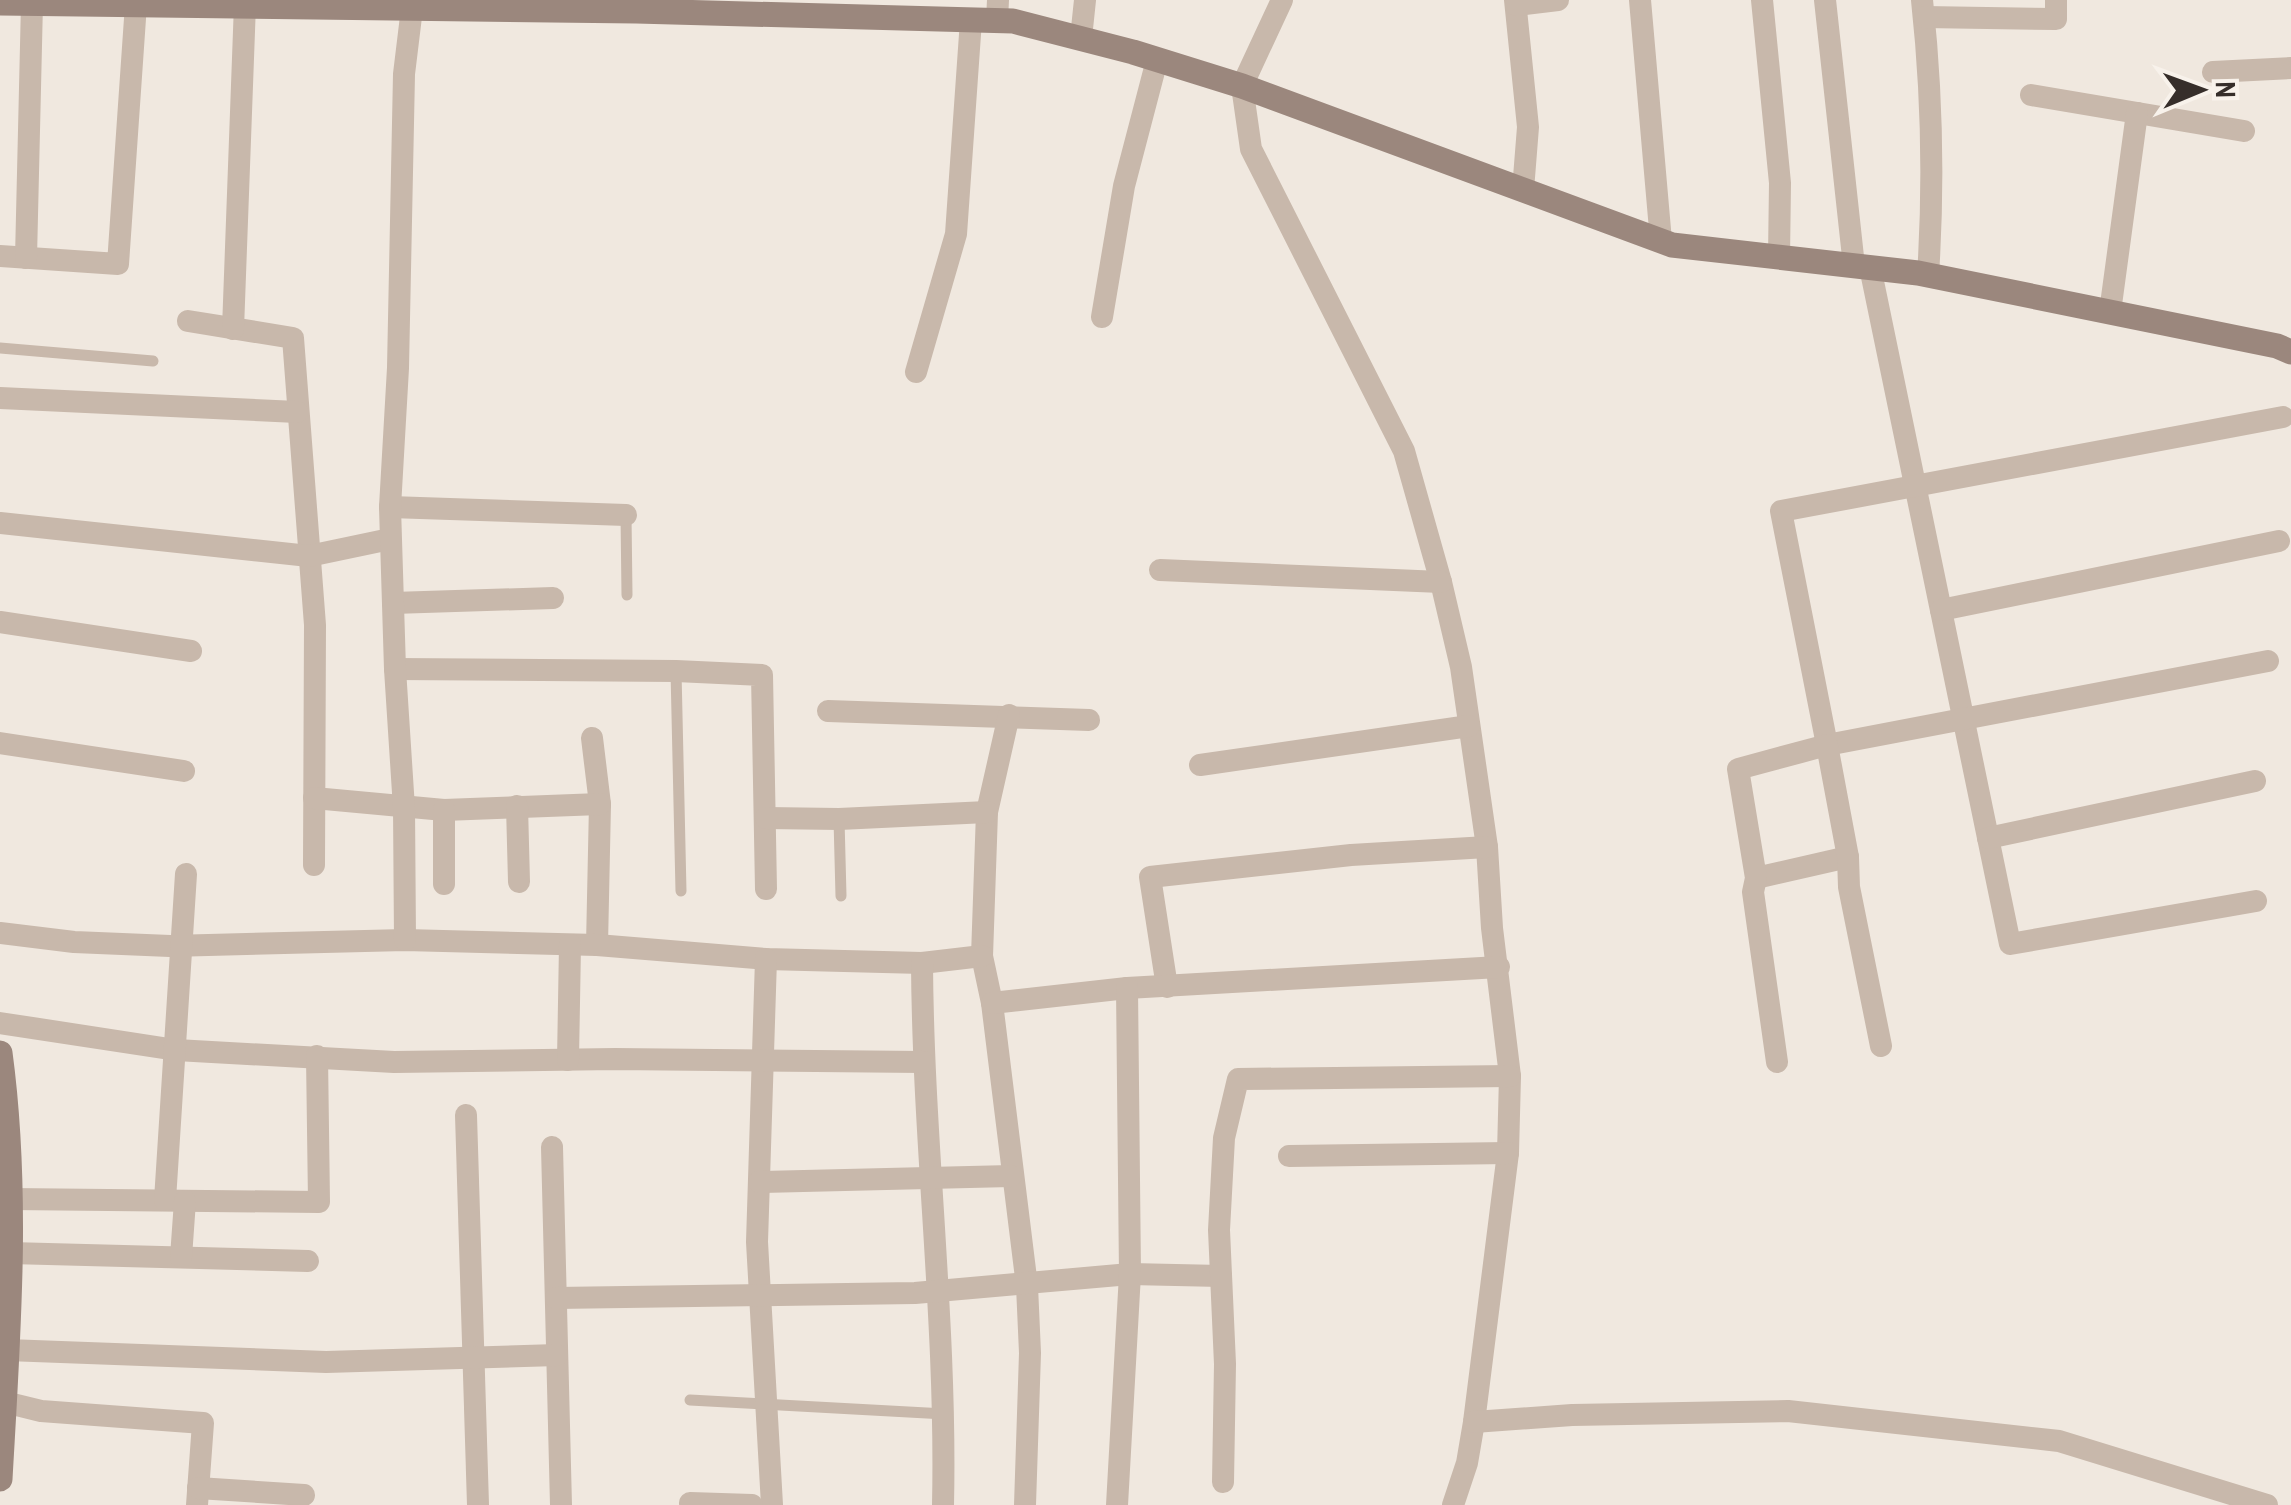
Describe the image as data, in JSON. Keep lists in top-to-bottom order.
{
  "north": "right"
}
